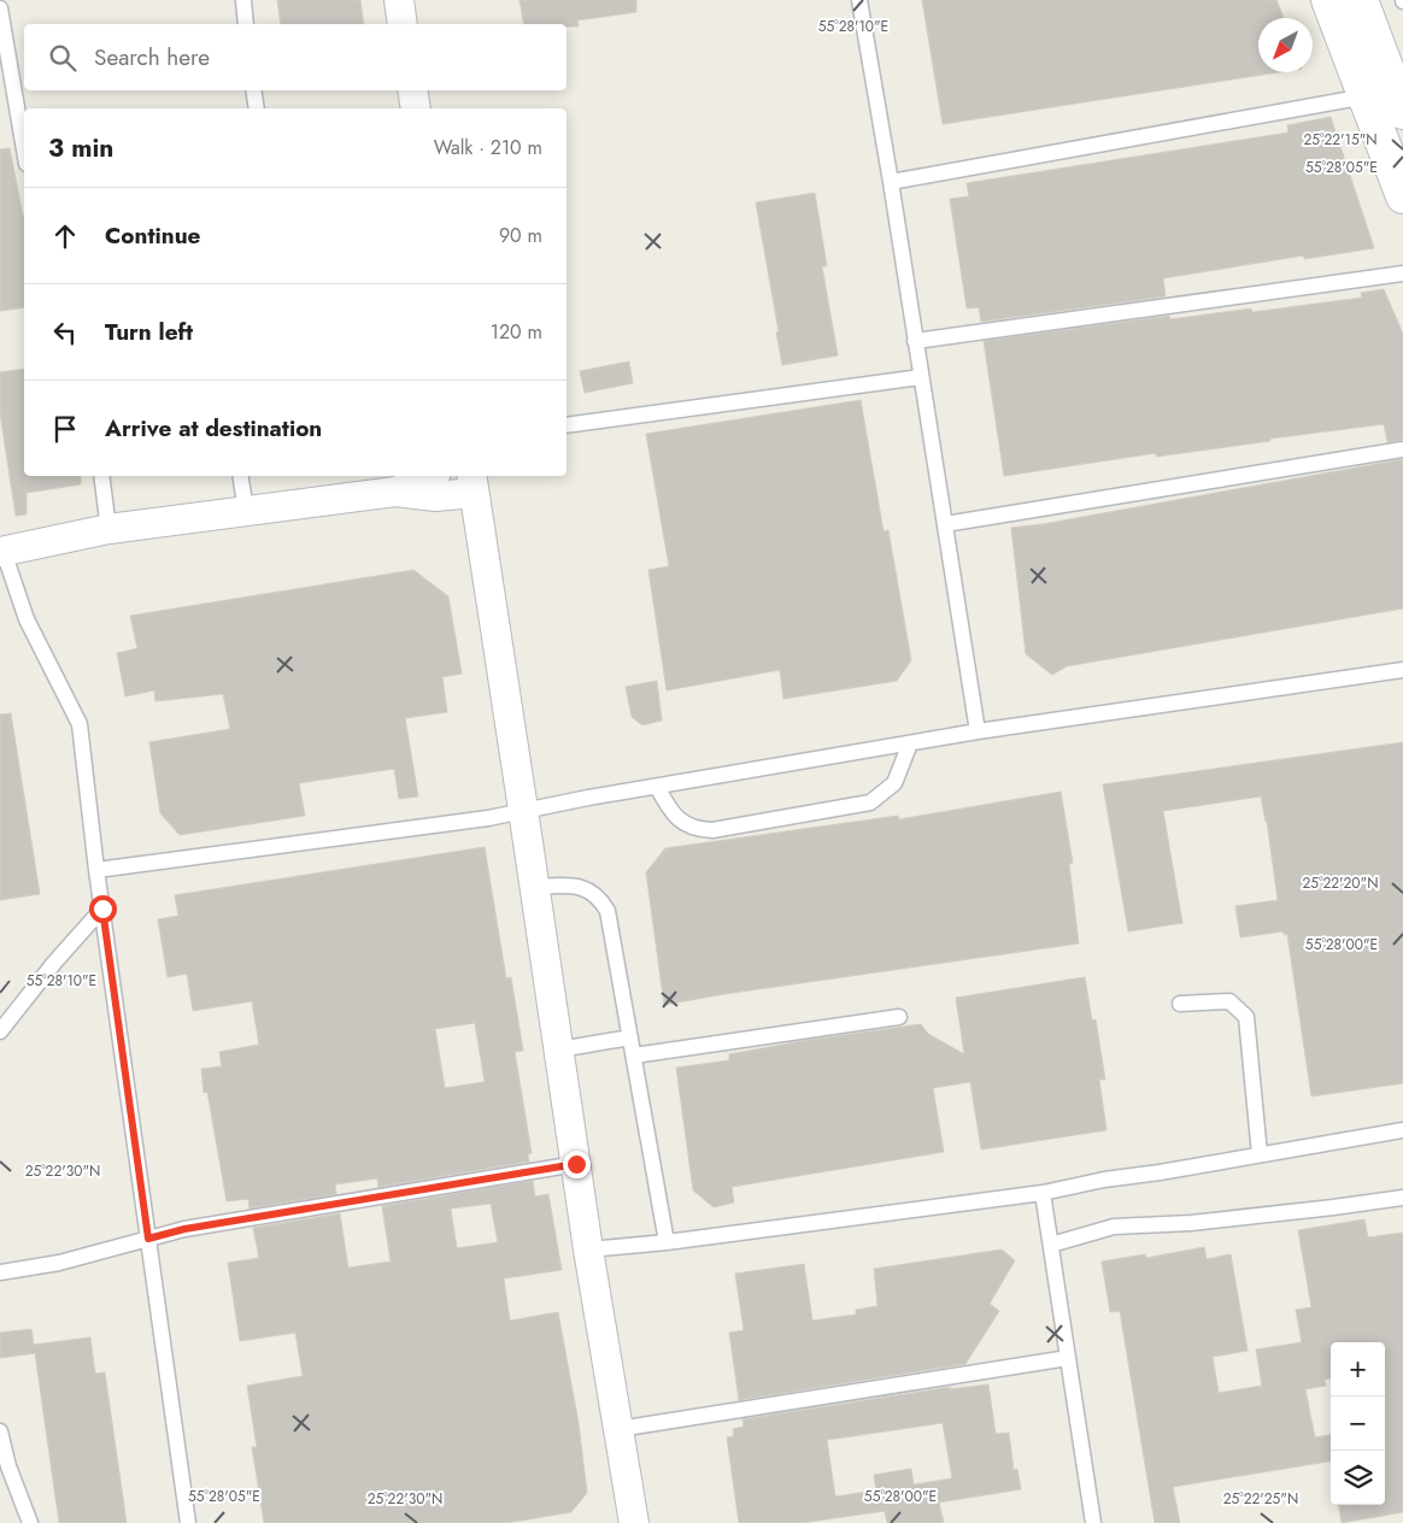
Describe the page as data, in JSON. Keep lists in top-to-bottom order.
{
  "north": "bottom left",
  "page": {
    "search": "Search here",
    "heading": ["3 min", "Walk · 210 m"],
    "list": [
      ["Continue", "90 m"],
      ["Turn left", "120 m"],
      "Arrive at destination"
    ],
    "map_buttons": ["+", "−"]
  },
  "coordinates": [
    "55°28'10\"E",
    "25°22'15\"N",
    "55°28'05\"E",
    "25°22'20\"N",
    "55°28'00\"E",
    "25°22'30\"N",
    "25°22'25\"N"
  ]
}
